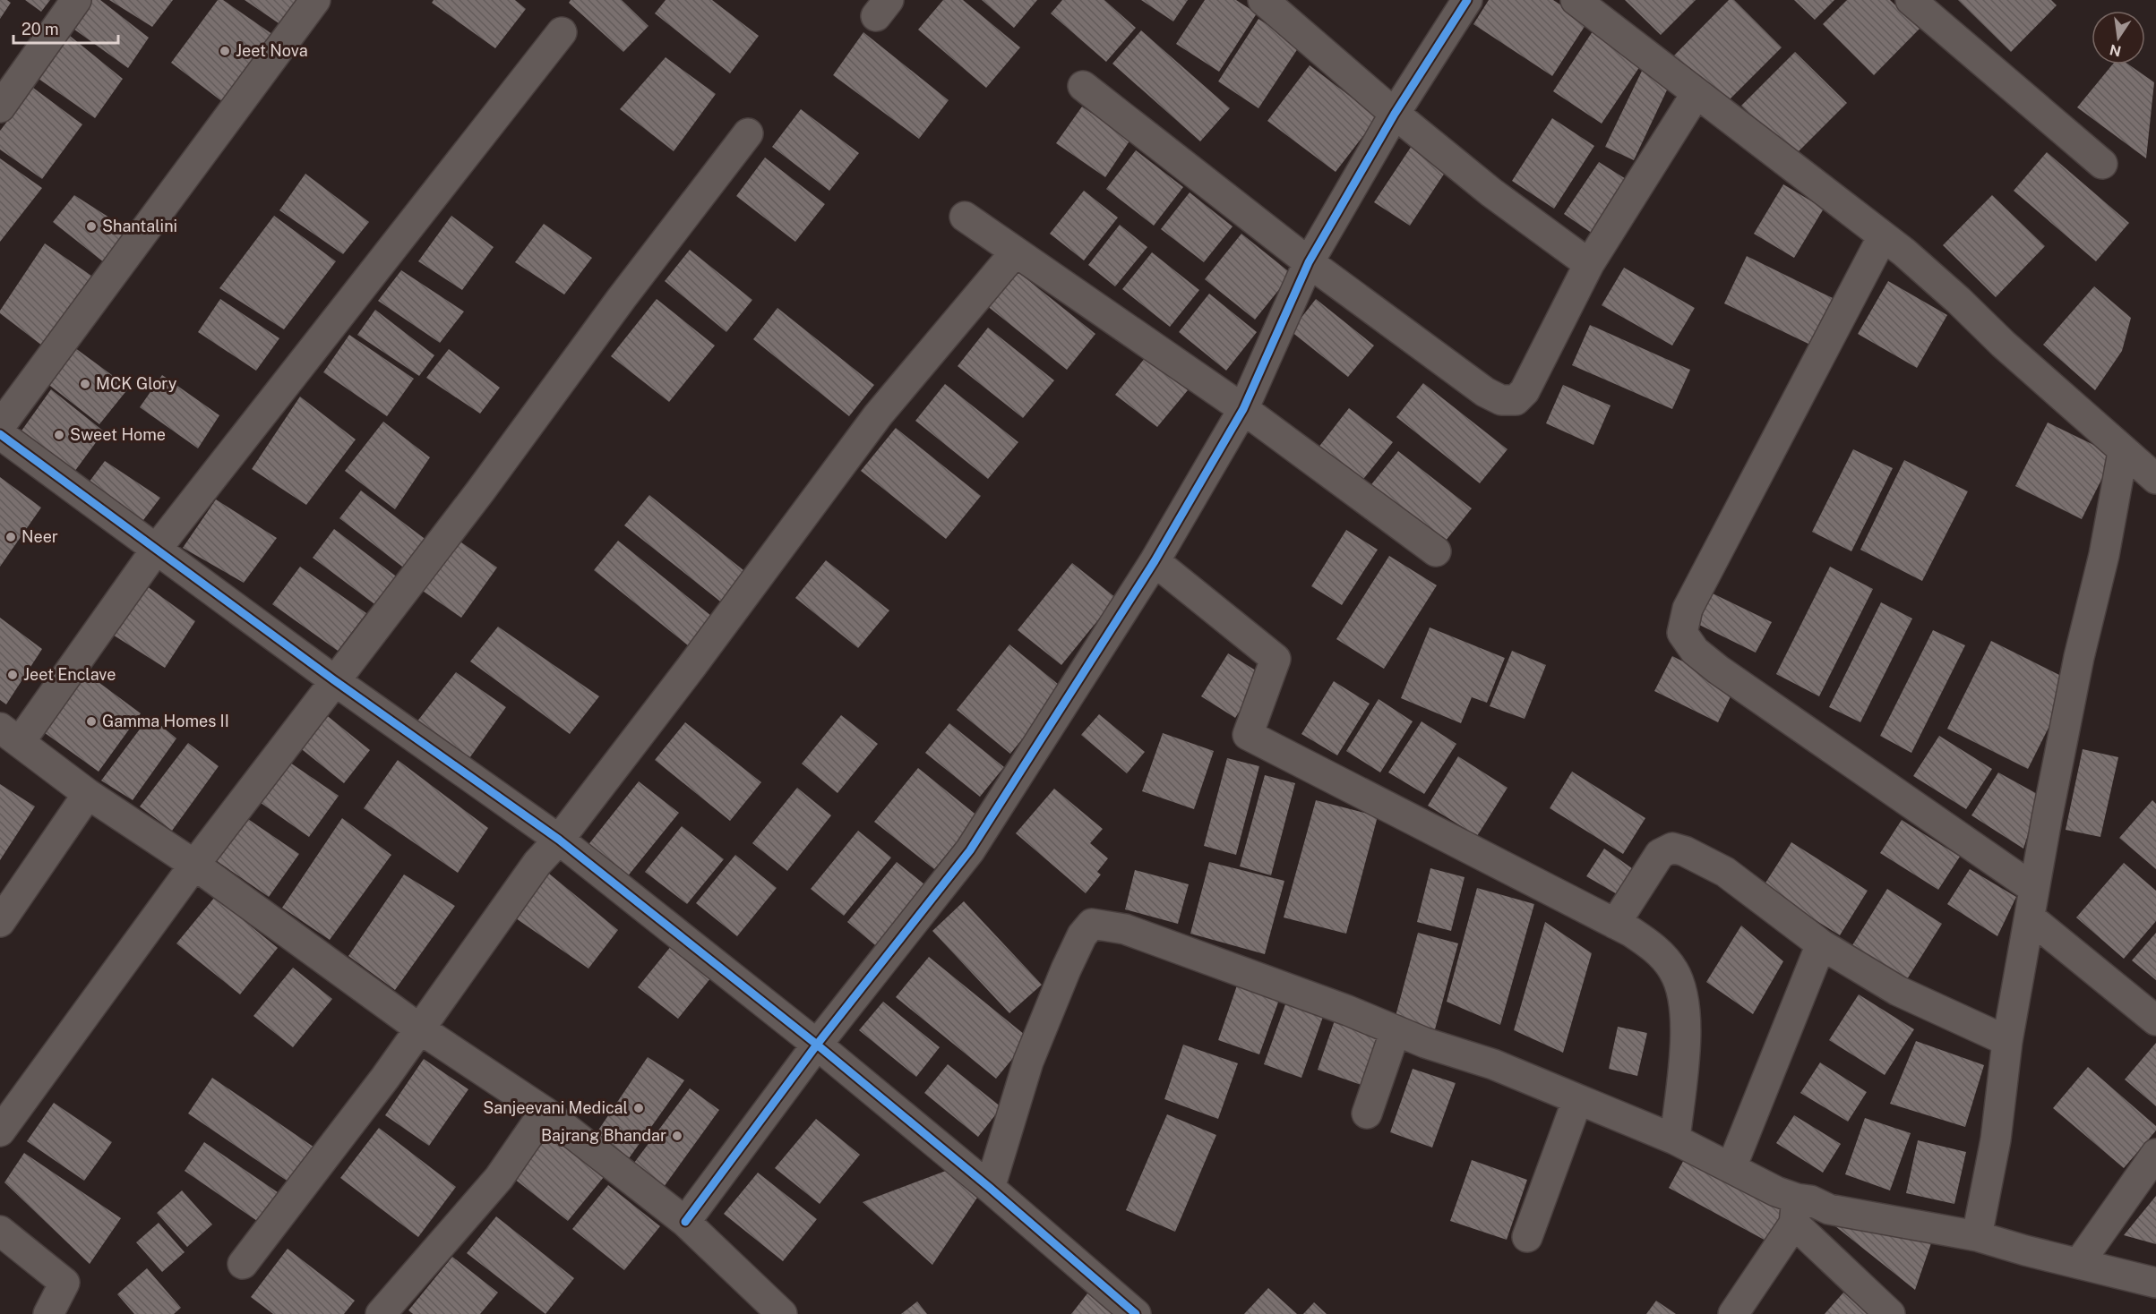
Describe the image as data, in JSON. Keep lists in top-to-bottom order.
{
  "places": [
    "Jeet Nova",
    "Shantalini",
    "MCK Glory",
    "Sweet Home",
    "Neer",
    "Jeet Enclave",
    "Gamma Homes II",
    "Sanjeevani Medical",
    "Bajrang Bhandar"
  ],
  "scale_bar": "20 m",
  "north": "bottom"
}
